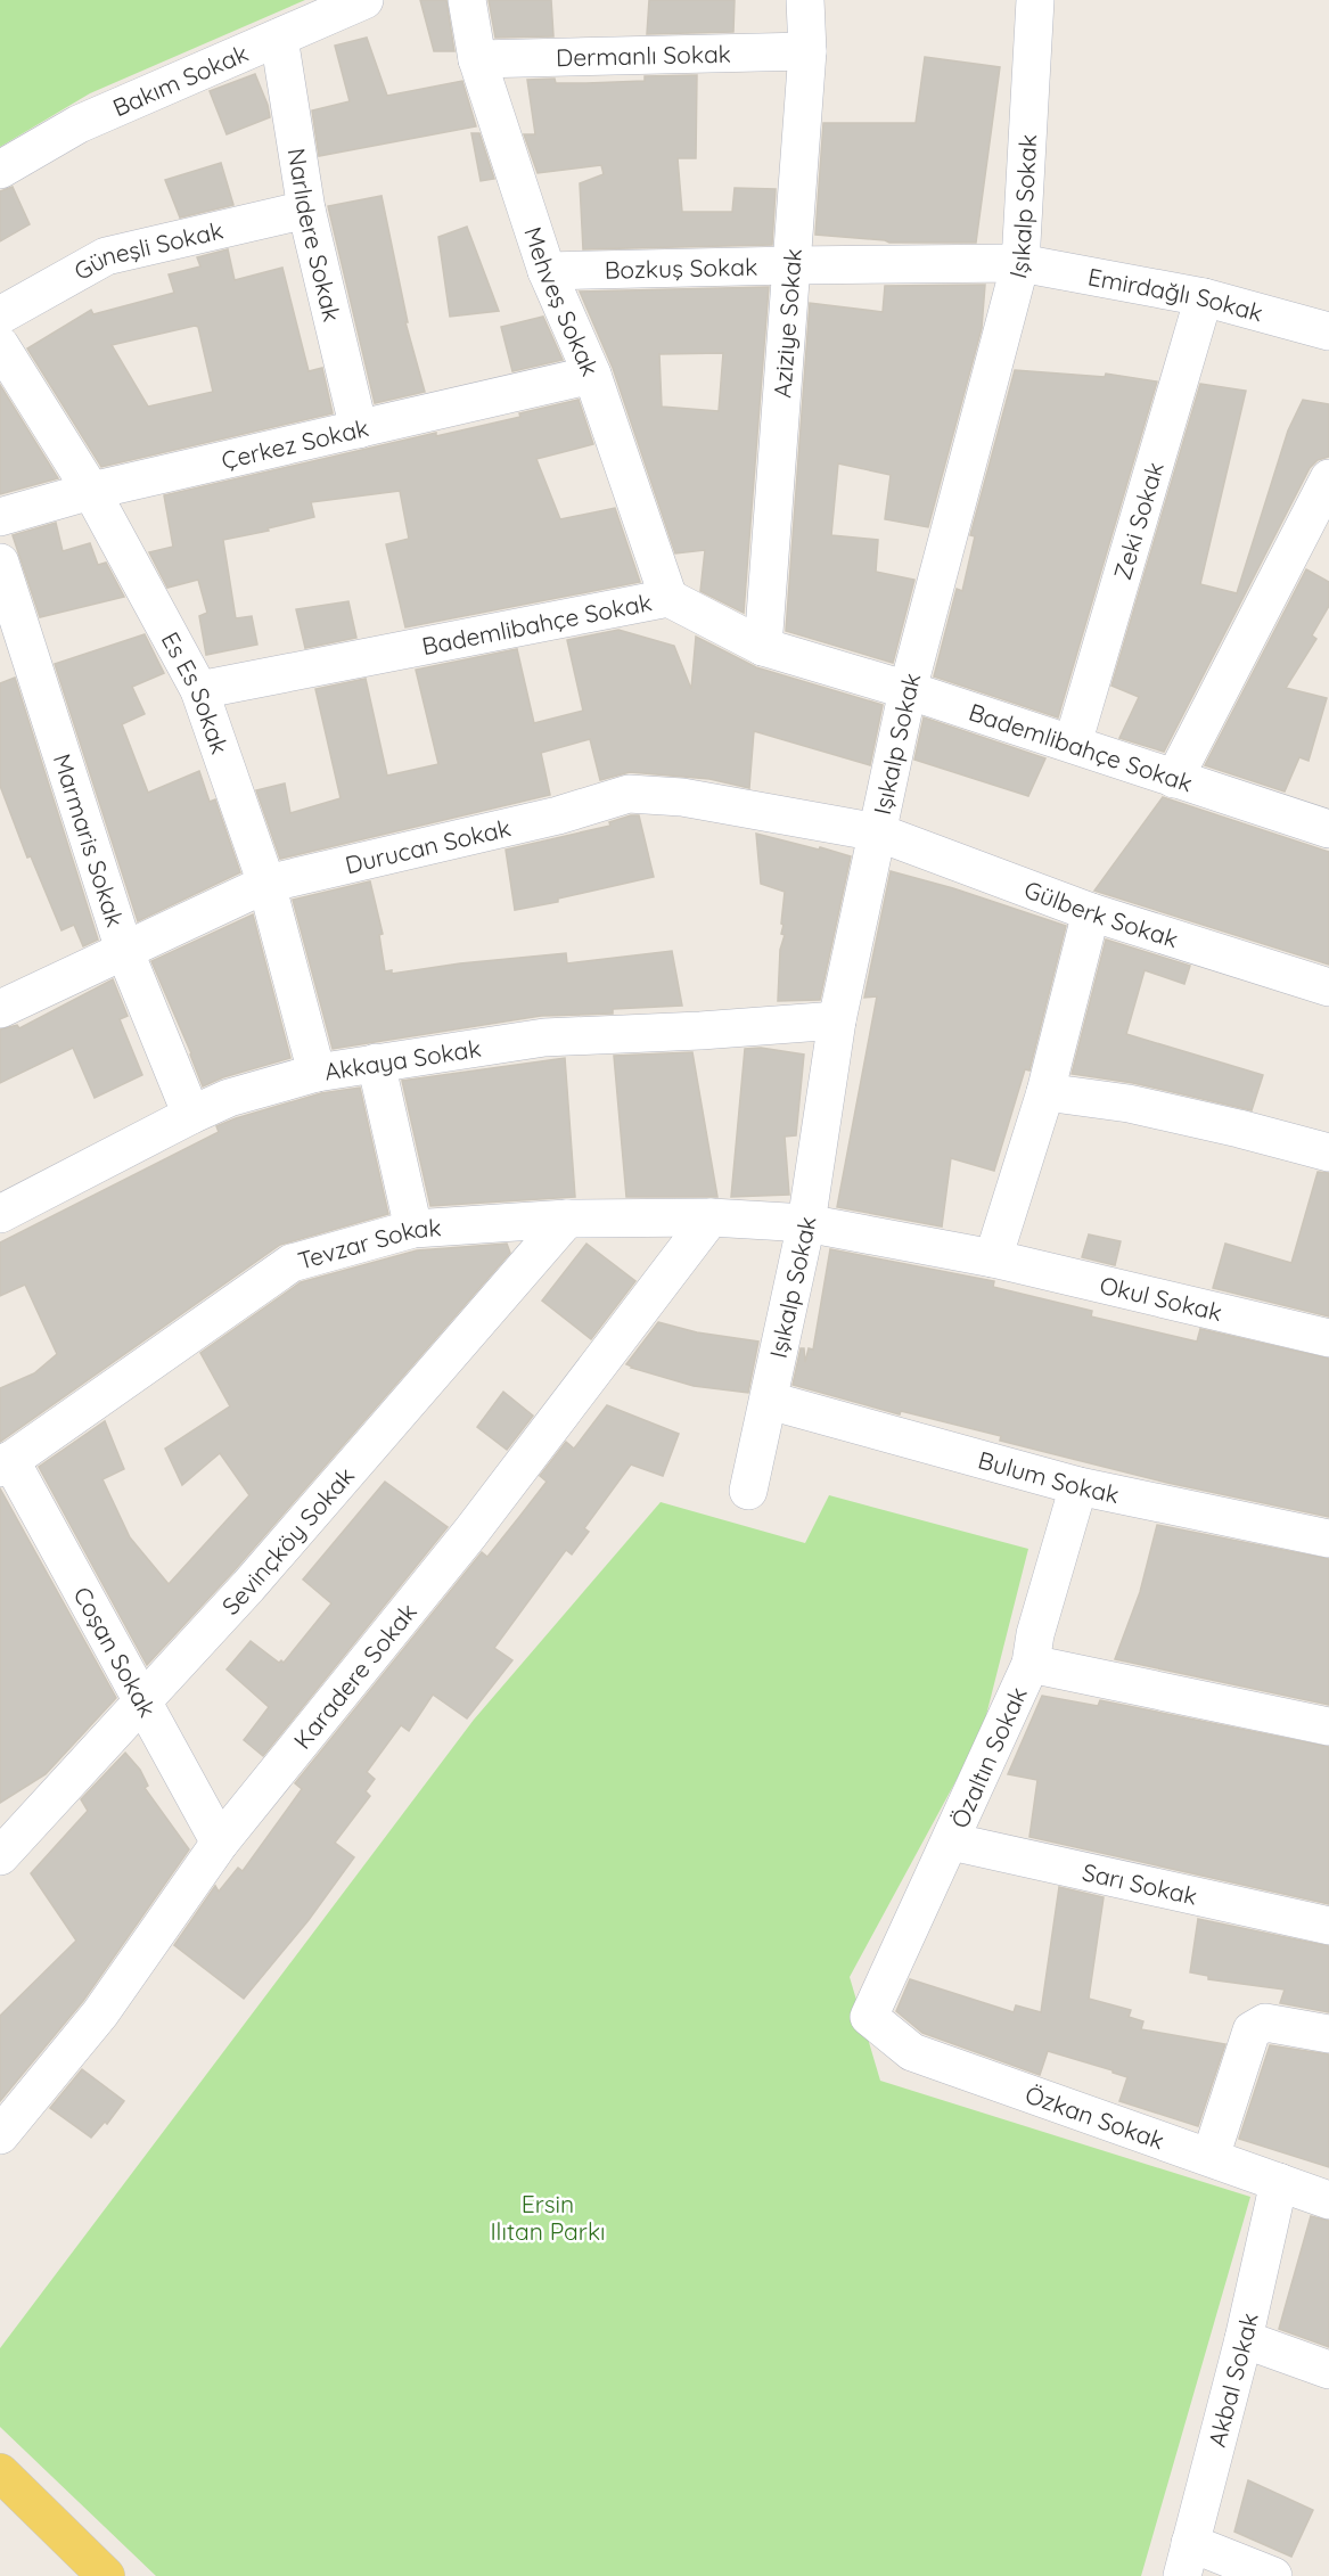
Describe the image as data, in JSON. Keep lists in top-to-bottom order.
{
  "streets": {
    "street": [
      "Dermanlı Sokak",
      "Bakım Sokak",
      "Işıkalp Sokak",
      "Narlıdere Sokak",
      "Güneşli Sokak",
      "Bozkuş Sokak",
      "Emirdağlı Sokak",
      "Mehveş Sokak",
      "Aziziye Sokak",
      "Çerkez Sokak",
      "Zeki Sokak",
      "Bademlibahçe Sokak",
      "Es Es Sokak",
      "Marmaris Sokak",
      "Durucan Sokak",
      "Gülberk Sokak",
      "Akkaya Sokak",
      "Tevzar Sokak",
      "Okul Sokak",
      "Bulum Sokak",
      "Sevinçköy Sokak",
      "Coşan Sokak",
      "Karadere Sokak",
      "Özaltın Sokak",
      "Sarı Sokak",
      "Özkan Sokak",
      "Akbal Sokak"
    ]
  },
  "crossings": [
    ["Dermanlı Sokak", "Mehveş Sokak"],
    ["Dermanlı Sokak", "Aziziye Sokak"],
    ["Bakım Sokak", "Narlıdere Sokak"],
    ["Işıkalp Sokak", "Bozkuş Sokak"],
    ["Işıkalp Sokak", "Emirdağlı Sokak"],
    ["Işıkalp Sokak", "Bademlibahçe Sokak"],
    ["Işıkalp Sokak", "Durucan Sokak"],
    ["Işıkalp Sokak", "Gülberk Sokak"],
    ["Işıkalp Sokak", "Akkaya Sokak"],
    ["Işıkalp Sokak", "Tevzar Sokak"],
    ["Işıkalp Sokak", "Okul Sokak"],
    ["Işıkalp Sokak", "Bulum Sokak"],
    ["Narlıdere Sokak", "Güneşli Sokak"],
    ["Narlıdere Sokak", "Çerkez Sokak"],
    ["Bozkuş Sokak", "Emirdağlı Sokak"],
    ["Bozkuş Sokak", "Mehveş Sokak"],
    ["Bozkuş Sokak", "Aziziye Sokak"],
    ["Emirdağlı Sokak", "Zeki Sokak"],
    ["Mehveş Sokak", "Çerkez Sokak"],
    ["Mehveş Sokak", "Bademlibahçe Sokak"],
    ["Aziziye Sokak", "Bademlibahçe Sokak"],
    ["Çerkez Sokak", "Es Es Sokak"],
    ["Zeki Sokak", "Bademlibahçe Sokak"],
    ["Bademlibahçe Sokak", "Es Es Sokak"],
    ["Es Es Sokak", "Durucan Sokak"],
    ["Es Es Sokak", "Akkaya Sokak"],
    ["Marmaris Sokak", "Durucan Sokak"],
    ["Marmaris Sokak", "Akkaya Sokak"],
    ["Durucan Sokak", "Gülberk Sokak"],
    ["Tevzar Sokak", "Okul Sokak"],
    ["Tevzar Sokak", "Sevinçköy Sokak"],
    ["Tevzar Sokak", "Coşan Sokak"],
    ["Tevzar Sokak", "Karadere Sokak"],
    ["Bulum Sokak", "Özaltın Sokak"],
    ["Sevinçköy Sokak", "Coşan Sokak"],
    ["Coşan Sokak", "Karadere Sokak"],
    ["Özaltın Sokak", "Sarı Sokak"],
    ["Özaltın Sokak", "Özkan Sokak"],
    ["Özkan Sokak", "Akbal Sokak"]
  ],
  "parks": ["Ersin Ilıtan Parkı"]
}
